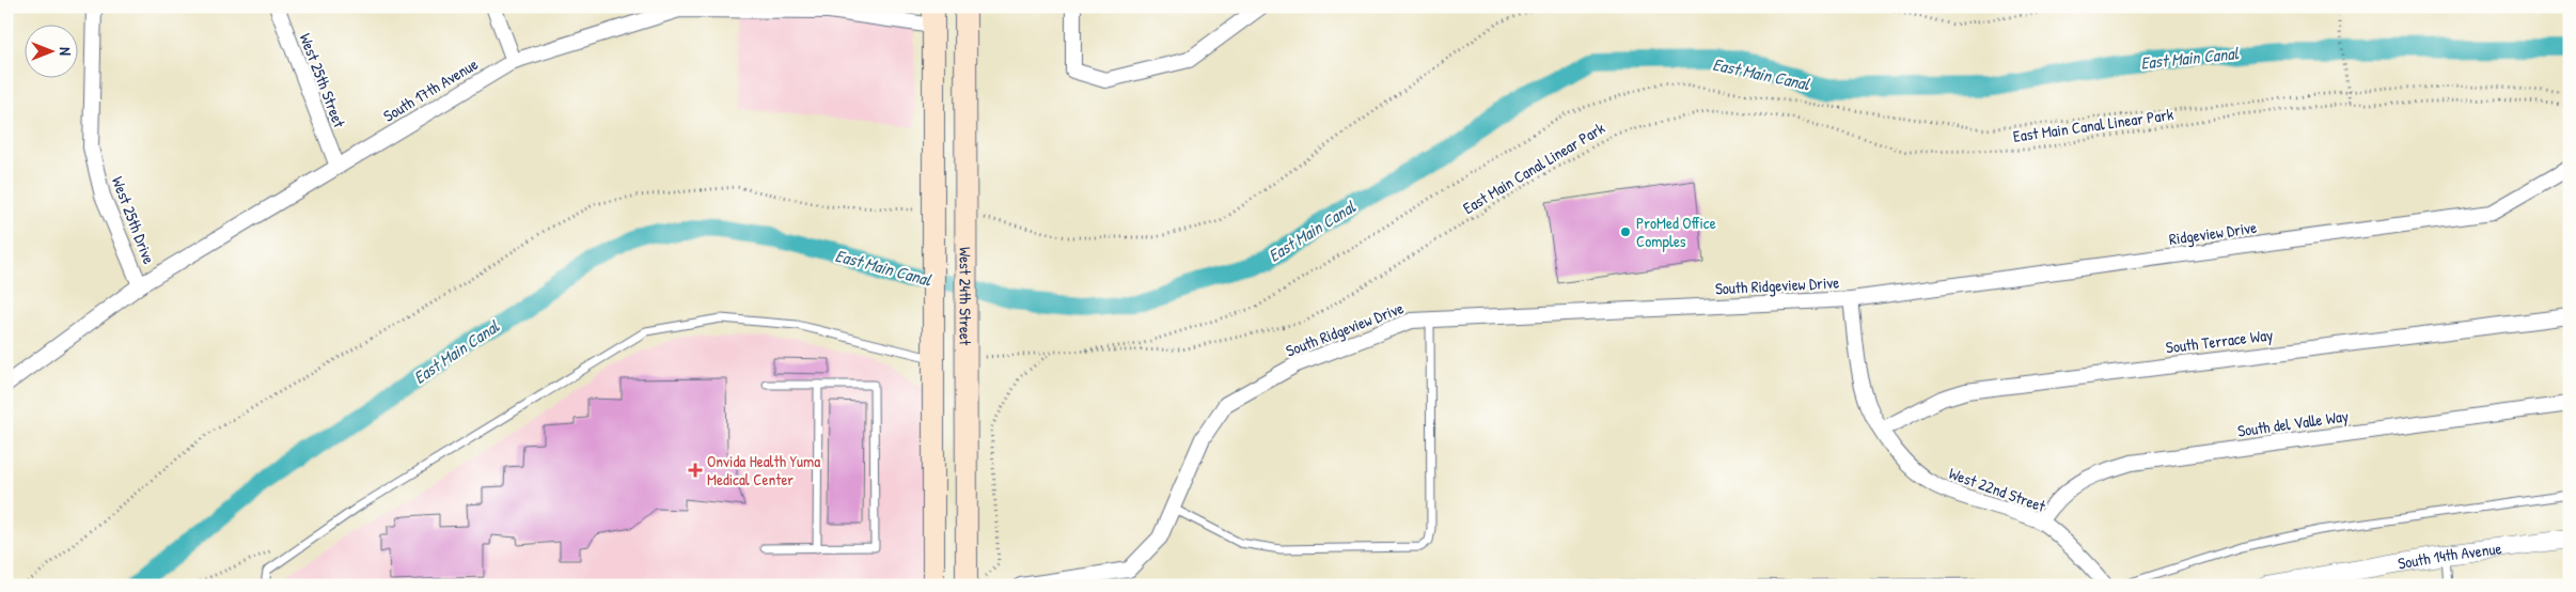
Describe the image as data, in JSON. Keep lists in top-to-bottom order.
{
  "streets": {
    "main road": ["West 24th Street"],
    "street": [
      "West 25th Street",
      "South 17th Avenue",
      "West 25th Drive",
      "Ridgeview Drive",
      "South Ridgeview Drive",
      "South Terrace Way",
      "South del Valle Way",
      "West 22nd Street",
      "South 14th Avenue"
    ],
    "path": ["East Main Canal Linear Park"]
  },
  "crossings": [
    ["West 25th Street", "South 17th Avenue"],
    ["South 17th Avenue", "West 25th Drive"],
    ["South 17th Avenue", "West 24th Street"],
    ["East Main Canal Linear Park", "West 24th Street"],
    ["Ridgeview Drive", "South Ridgeview Drive"],
    ["Ridgeview Drive", "West 22nd Street"],
    ["South Ridgeview Drive", "West 22nd Street"],
    ["South Terrace Way", "West 22nd Street"],
    ["South del Valle Way", "West 22nd Street"]
  ],
  "water": ["East Main Canal"],
  "places": {
    "other": ["ProMed Office Comples"],
    "health": ["Onvida Health Yuma Medical Center"]
  },
  "north": "right"
}
